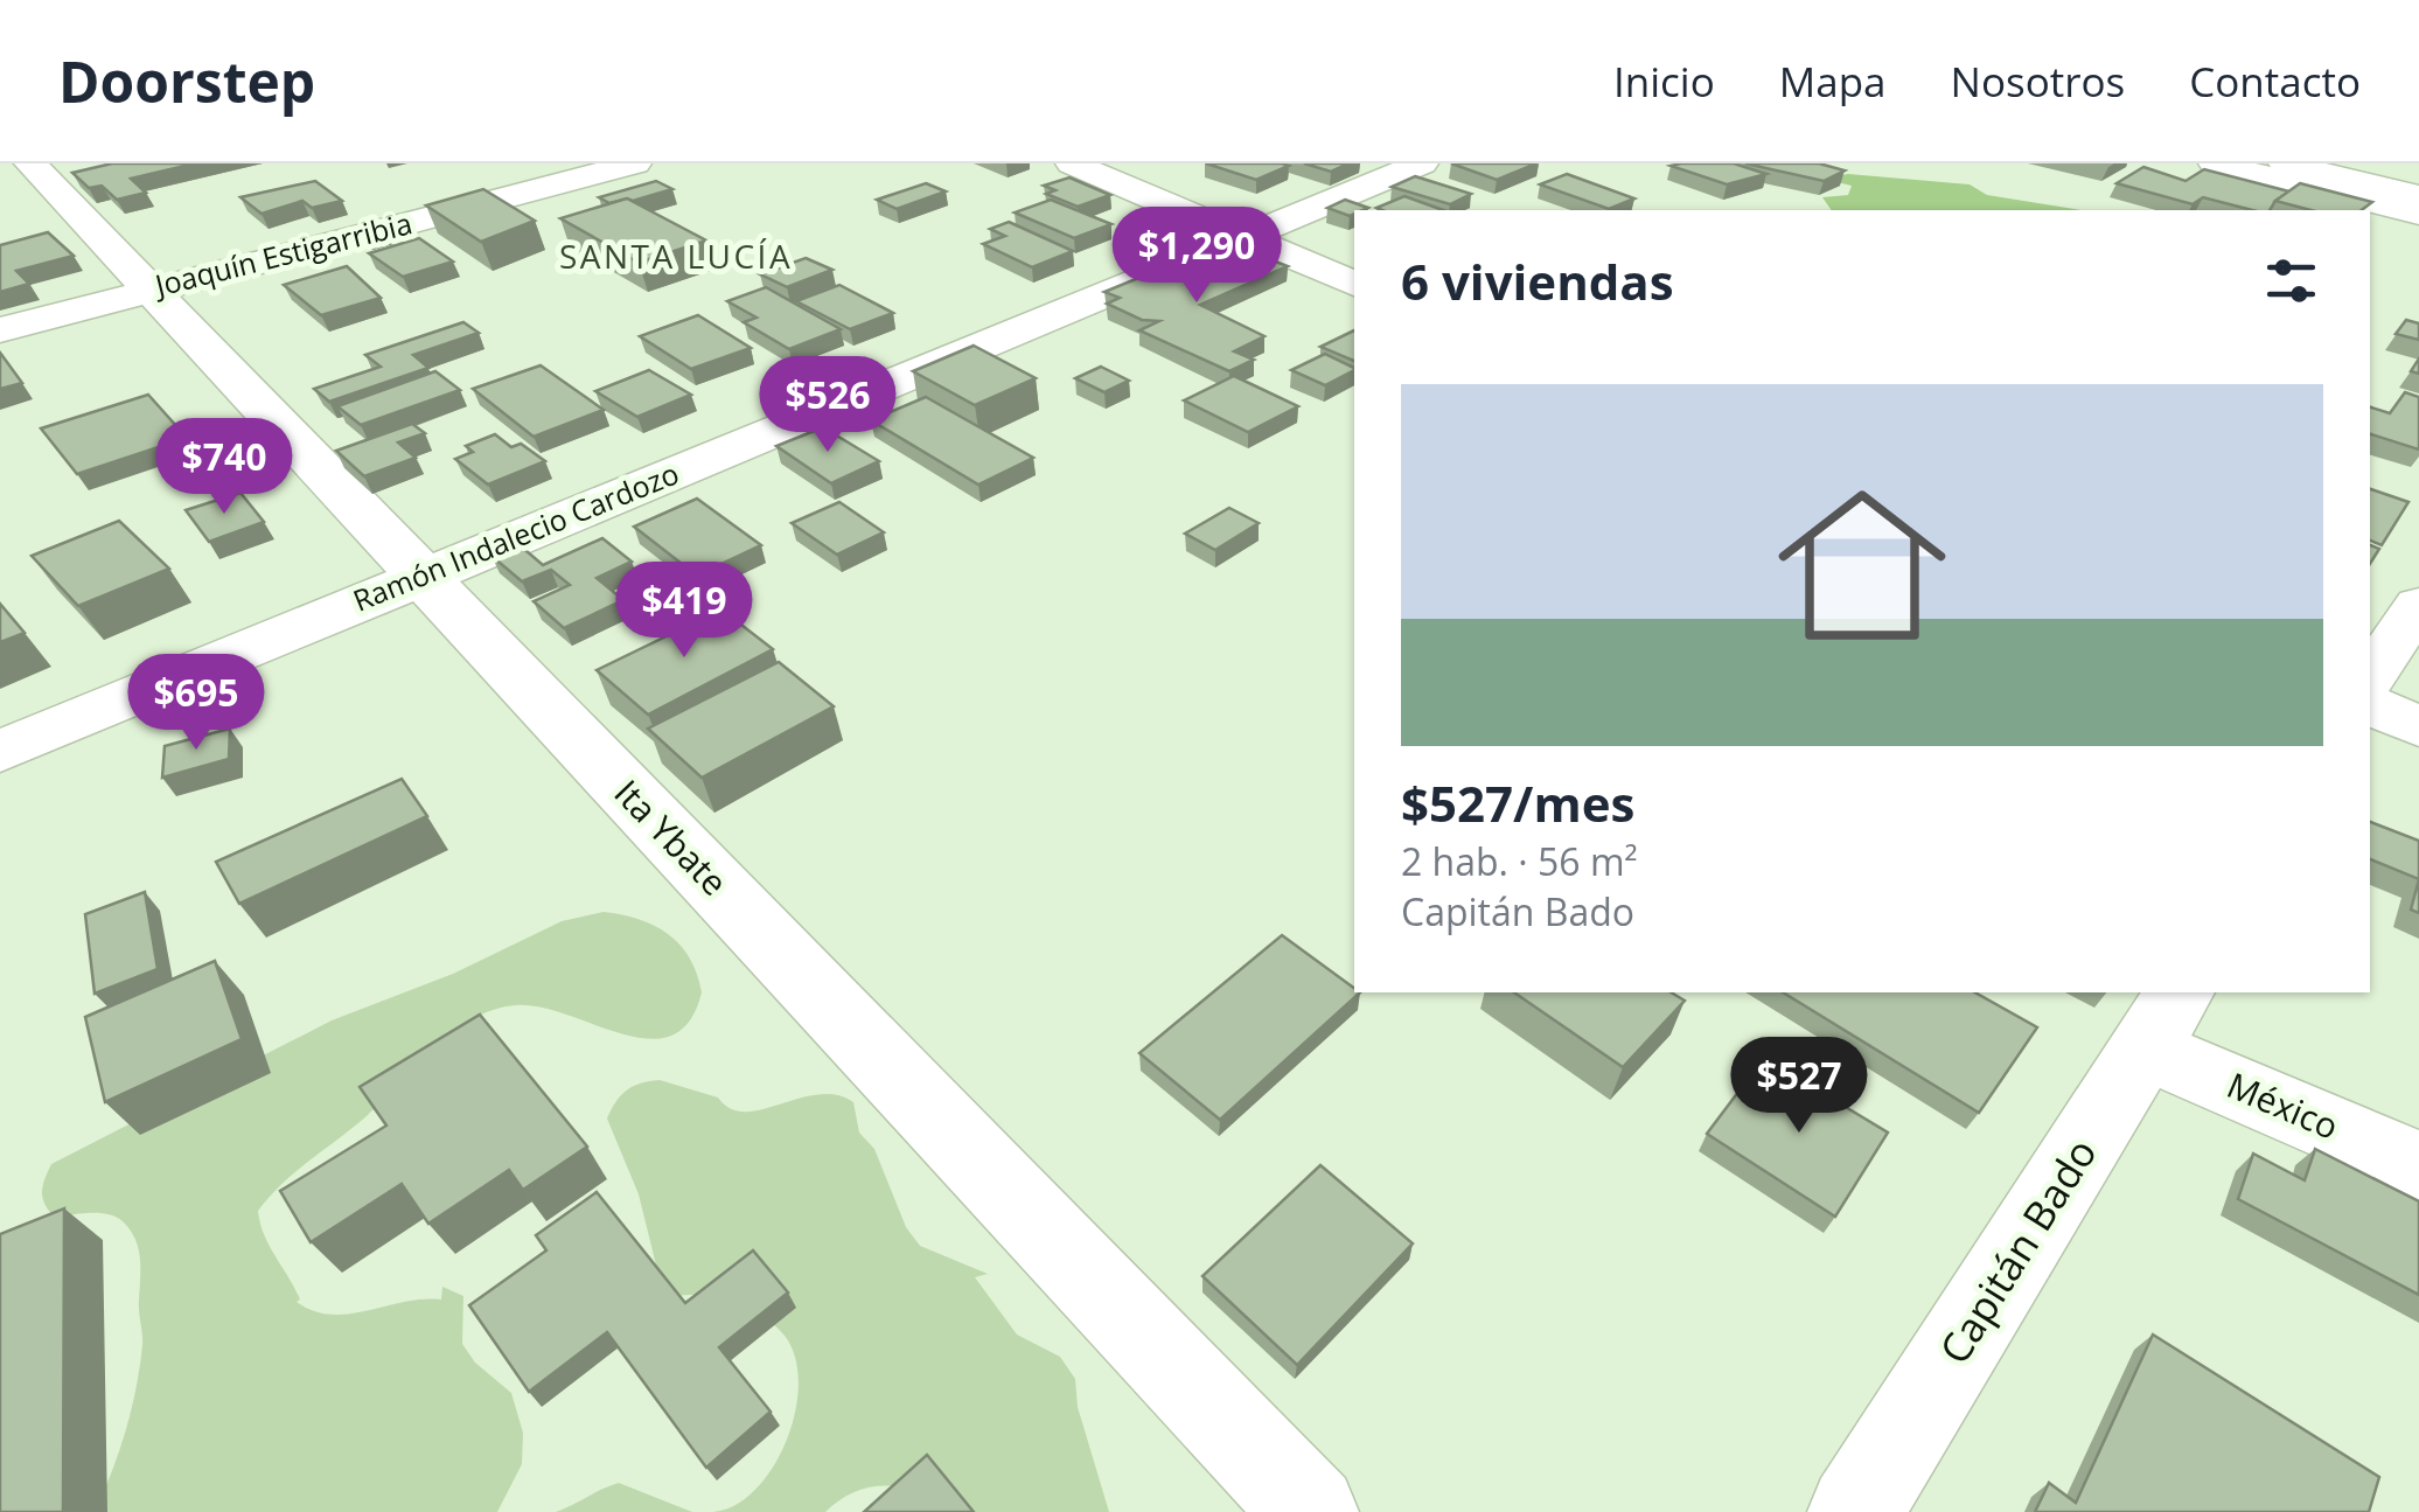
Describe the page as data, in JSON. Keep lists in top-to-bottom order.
{
  "streets": {
    "main road": [
      "Joaquín Estigarribia",
      "Ramón Indalecio Cardozo",
      "Ita Ybate",
      "México",
      "Capitán Bado"
    ]
  },
  "crossings": [
    ["Joaquín Estigarribia", "Ita Ybate"],
    ["Ramón Indalecio Cardozo", "Ita Ybate"],
    ["México", "Capitán Bado"]
  ],
  "districts": ["SANTA LUCÍA"],
  "page": {
    "header": "Doorstep",
    "nav": [
      "Inicio",
      "Mapa",
      "Nosotros",
      "Contacto"
    ],
    "price": [
      "$1,290",
      "$526",
      "$740",
      "$419",
      "$695",
      "$527"
    ],
    "heading": "6 viviendas",
    "list": [
      {
        "name": "$527/mes",
        "note": "2 hab. · 56 m² · Capitán Bado"
      }
    ]
  }
}
